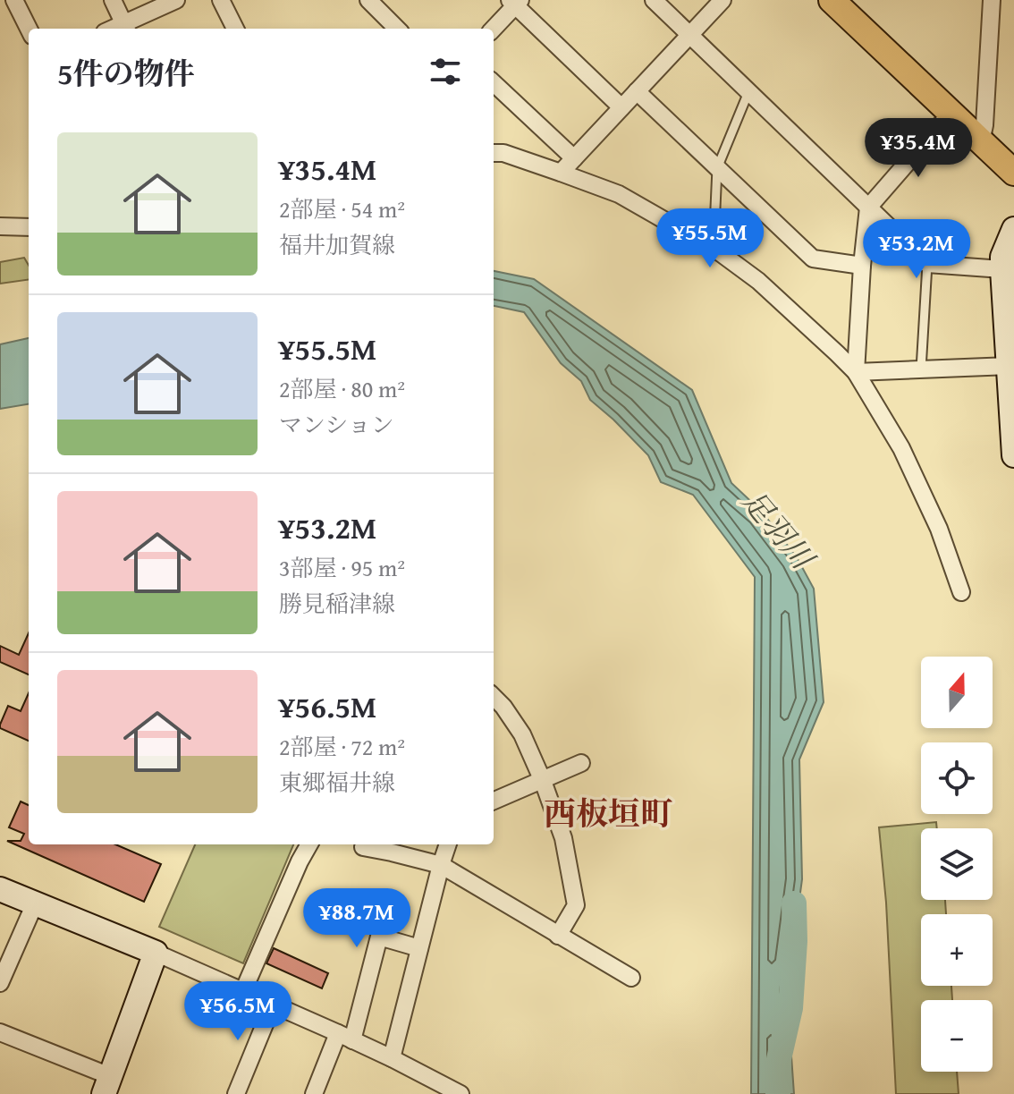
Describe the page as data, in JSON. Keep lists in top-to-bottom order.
{
  "districts": ["西板垣町"],
  "water": ["足羽川"],
  "north": "top",
  "page": {
    "heading": "5件の物件",
    "list": [
      {
        "name": "¥35.4M",
        "note": "2部屋 · 54 m² · 福井加賀線"
      },
      {
        "name": "¥55.5M",
        "note": "2部屋 · 80 m² · マンション"
      },
      {
        "name": "¥53.2M",
        "note": "3部屋 · 95 m² · 勝見稲津線"
      },
      {
        "name": "¥56.5M",
        "note": "2部屋 · 72 m² · 東郷福井線"
      }
    ],
    "price": [
      "¥35.4M",
      "¥55.5M",
      "¥53.2M",
      "¥88.7M",
      "¥56.5M"
    ],
    "map_buttons": ["+", "−"]
  }
}
